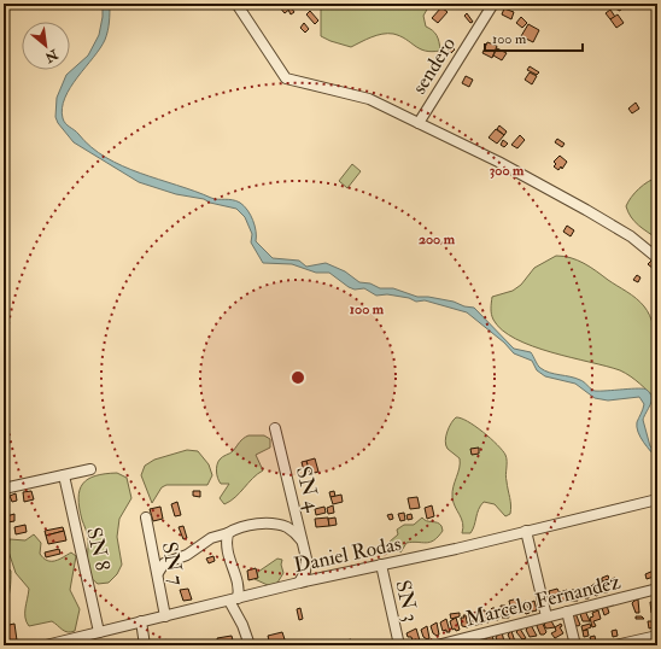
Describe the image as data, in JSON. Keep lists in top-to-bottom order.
{
  "streets": {
    "street": [
      "sendero",
      "SN 4",
      "SN 8",
      "Daniel Rodas",
      "SN 7",
      "Marcelo Fernandez",
      "SN 3"
    ]
  },
  "crossings": [
    ["SN 4", "Daniel Rodas"],
    ["SN 8", "Daniel Rodas"],
    ["Daniel Rodas", "SN 7"],
    ["Daniel Rodas", "SN 3"]
  ],
  "scale_bar": "100 m",
  "north": "bottom right",
  "rings": ["300 m", "200 m", "100 m"]
}
